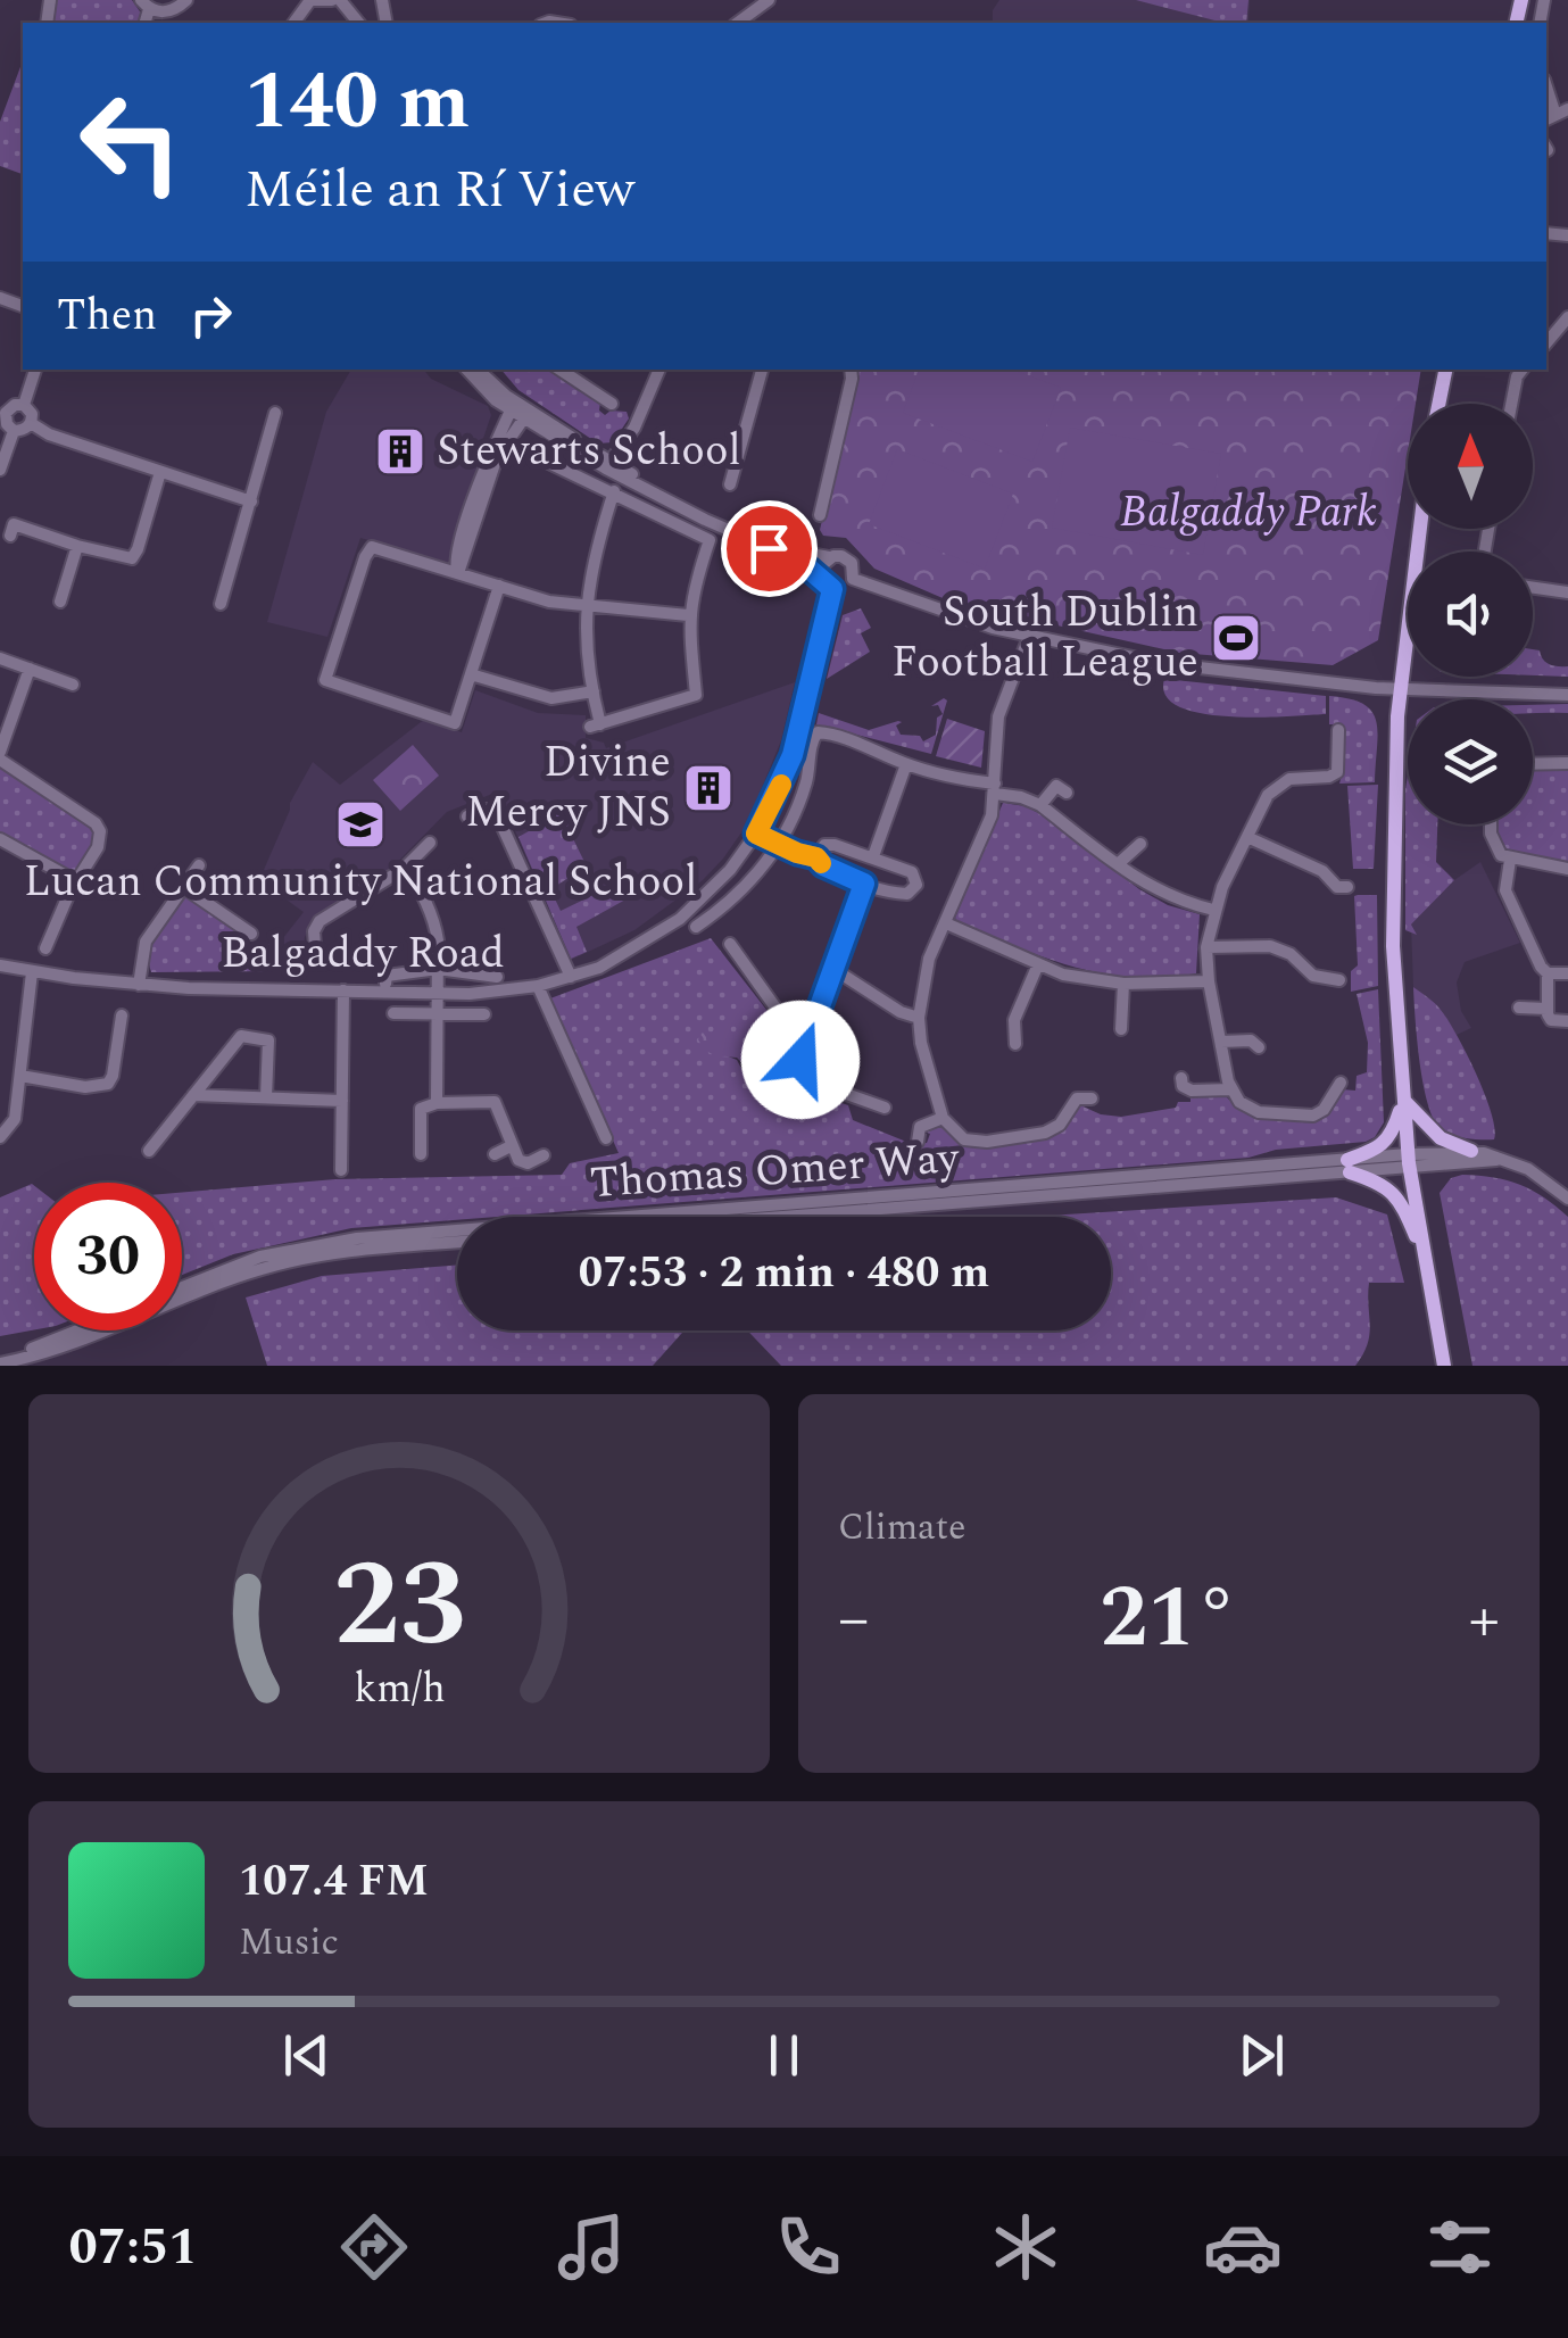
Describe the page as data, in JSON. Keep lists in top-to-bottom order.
{
  "streets": {
    "street": ["Balgaddy Road", "Thomas Omer Way"]
  },
  "parks": ["Balgaddy Park"],
  "places": {
    "building": ["Stewarts School", "Divine Mercy JNS"],
    "sports": ["South Dublin Football League"],
    "school or university": ["Lucan Community National School"]
  },
  "north": "top",
  "page": {
    "turn": ["140 m", "Méile an Rí View"],
    "then": "Then",
    "limit": "30",
    "trip": "07:53 · 2 min · 480 m",
    "tile": "Climate",
    "heat": ["−", "21°", "+"],
    "song": ["107.4 FM", "Music"],
    "tabs": "07:51",
    "gauge": ["23", "km/h"]
  }
}
